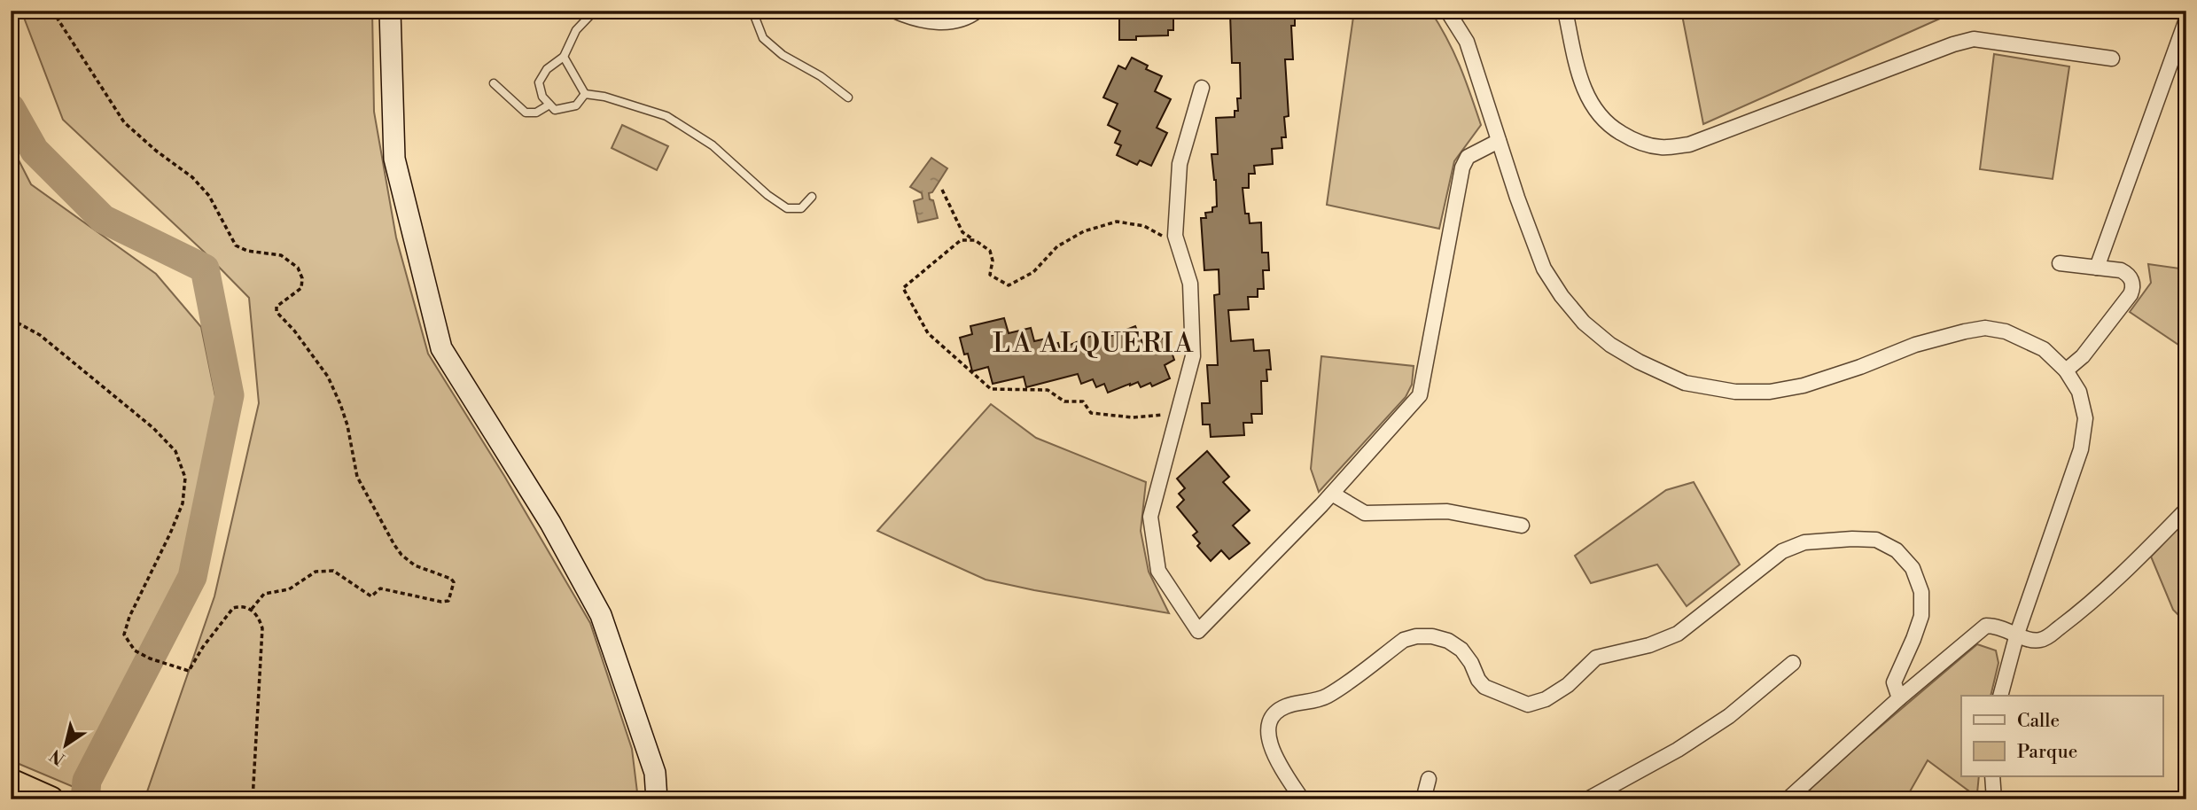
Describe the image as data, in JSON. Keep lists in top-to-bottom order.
{
  "districts": ["LA ALQUERIA"],
  "legend": ["Calle", "Parque"],
  "north": "bottom left"
}
